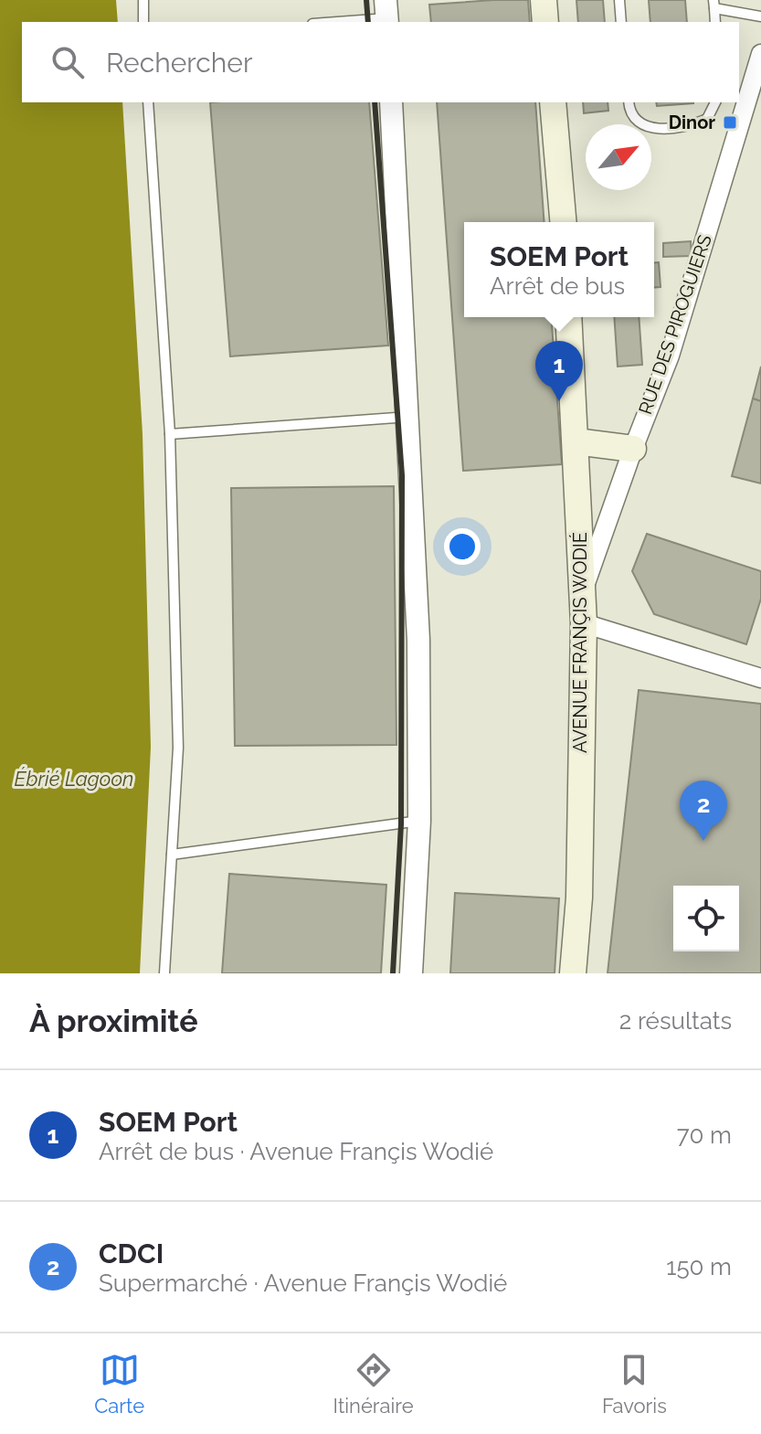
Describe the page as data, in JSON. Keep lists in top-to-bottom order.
{
  "streets": {
    "main road": ["AVENUE FRANÇIS WODIÉ"],
    "street": ["RUE DES PIROGUIERS"]
  },
  "crossings": [
    ["RUE DES PIROGUIERS", "AVENUE FRANÇIS WODIÉ"]
  ],
  "water": ["Ébrié Lagoon"],
  "places": {
    "transit": ["Dinor"]
  },
  "north": "top right",
  "page": {
    "search": "Rechercher",
    "popup": ["SOEM Port", "Arrêt de bus"],
    "pins": ["1", "2"],
    "heading": ["À proximité", "2 résultats"],
    "list": [
      {
        "mark": "1",
        "name": "SOEM Port",
        "note": "Arrêt de bus · Avenue Françis Wodié",
        "value": "70 m"
      },
      {
        "mark": "2",
        "name": "CDCI",
        "note": "Supermarché · Avenue Françis Wodié",
        "value": "150 m"
      }
    ],
    "nav": ["Carte", "Itinéraire", "Favoris"]
  }
}
